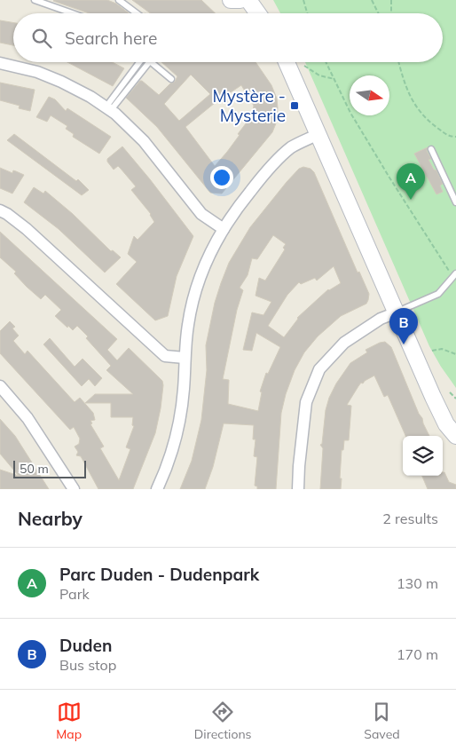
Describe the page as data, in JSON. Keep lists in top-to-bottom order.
{
  "places": {
    "transit": ["Mystère - Mysterie"]
  },
  "scale_bar": "50 m",
  "north": "right",
  "page": {
    "search": "Search here",
    "pins": ["A", "B"],
    "scale": "50 m",
    "heading": ["Nearby", "2 results"],
    "list": [
      {
        "mark": "A",
        "name": "Parc Duden - Dudenpark",
        "note": "Park",
        "value": "130 m"
      },
      {
        "mark": "B",
        "name": "Duden",
        "note": "Bus stop",
        "value": "170 m"
      }
    ],
    "nav": ["Map", "Directions", "Saved"]
  }
}
